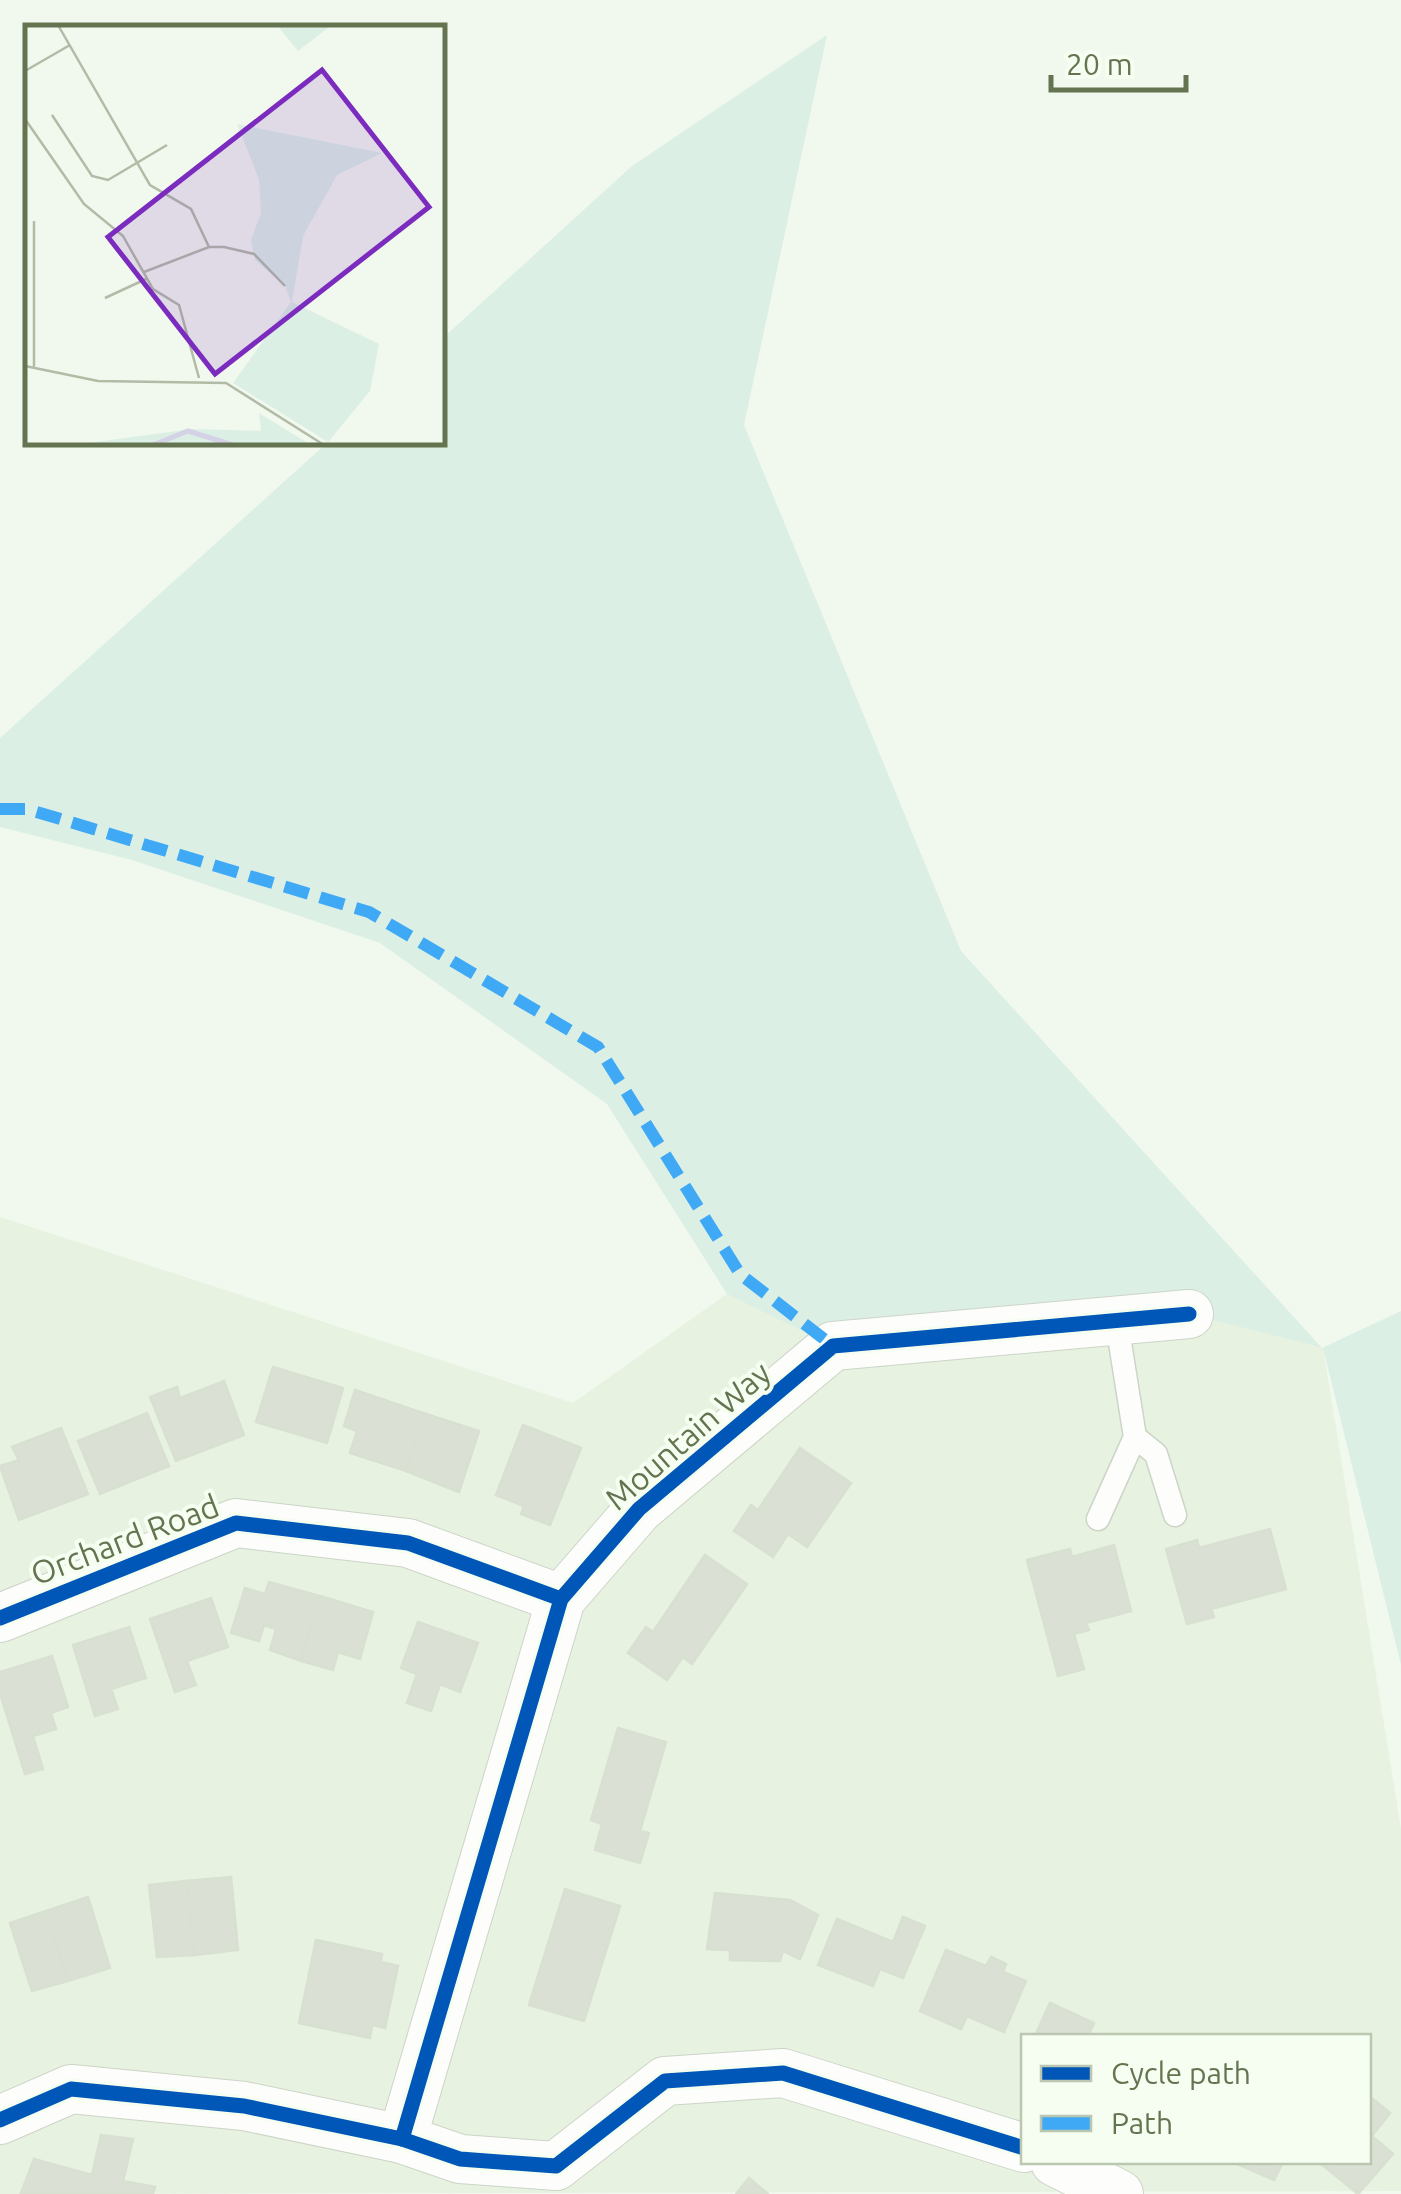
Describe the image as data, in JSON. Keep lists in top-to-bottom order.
{
  "streets": {
    "street": ["Mountain Way", "Orchard Road"]
  },
  "crossings": [
    ["Mountain Way", "Orchard Road"]
  ],
  "legend": ["Cycle path", "Path"],
  "scale_bar": "20 m"
}
